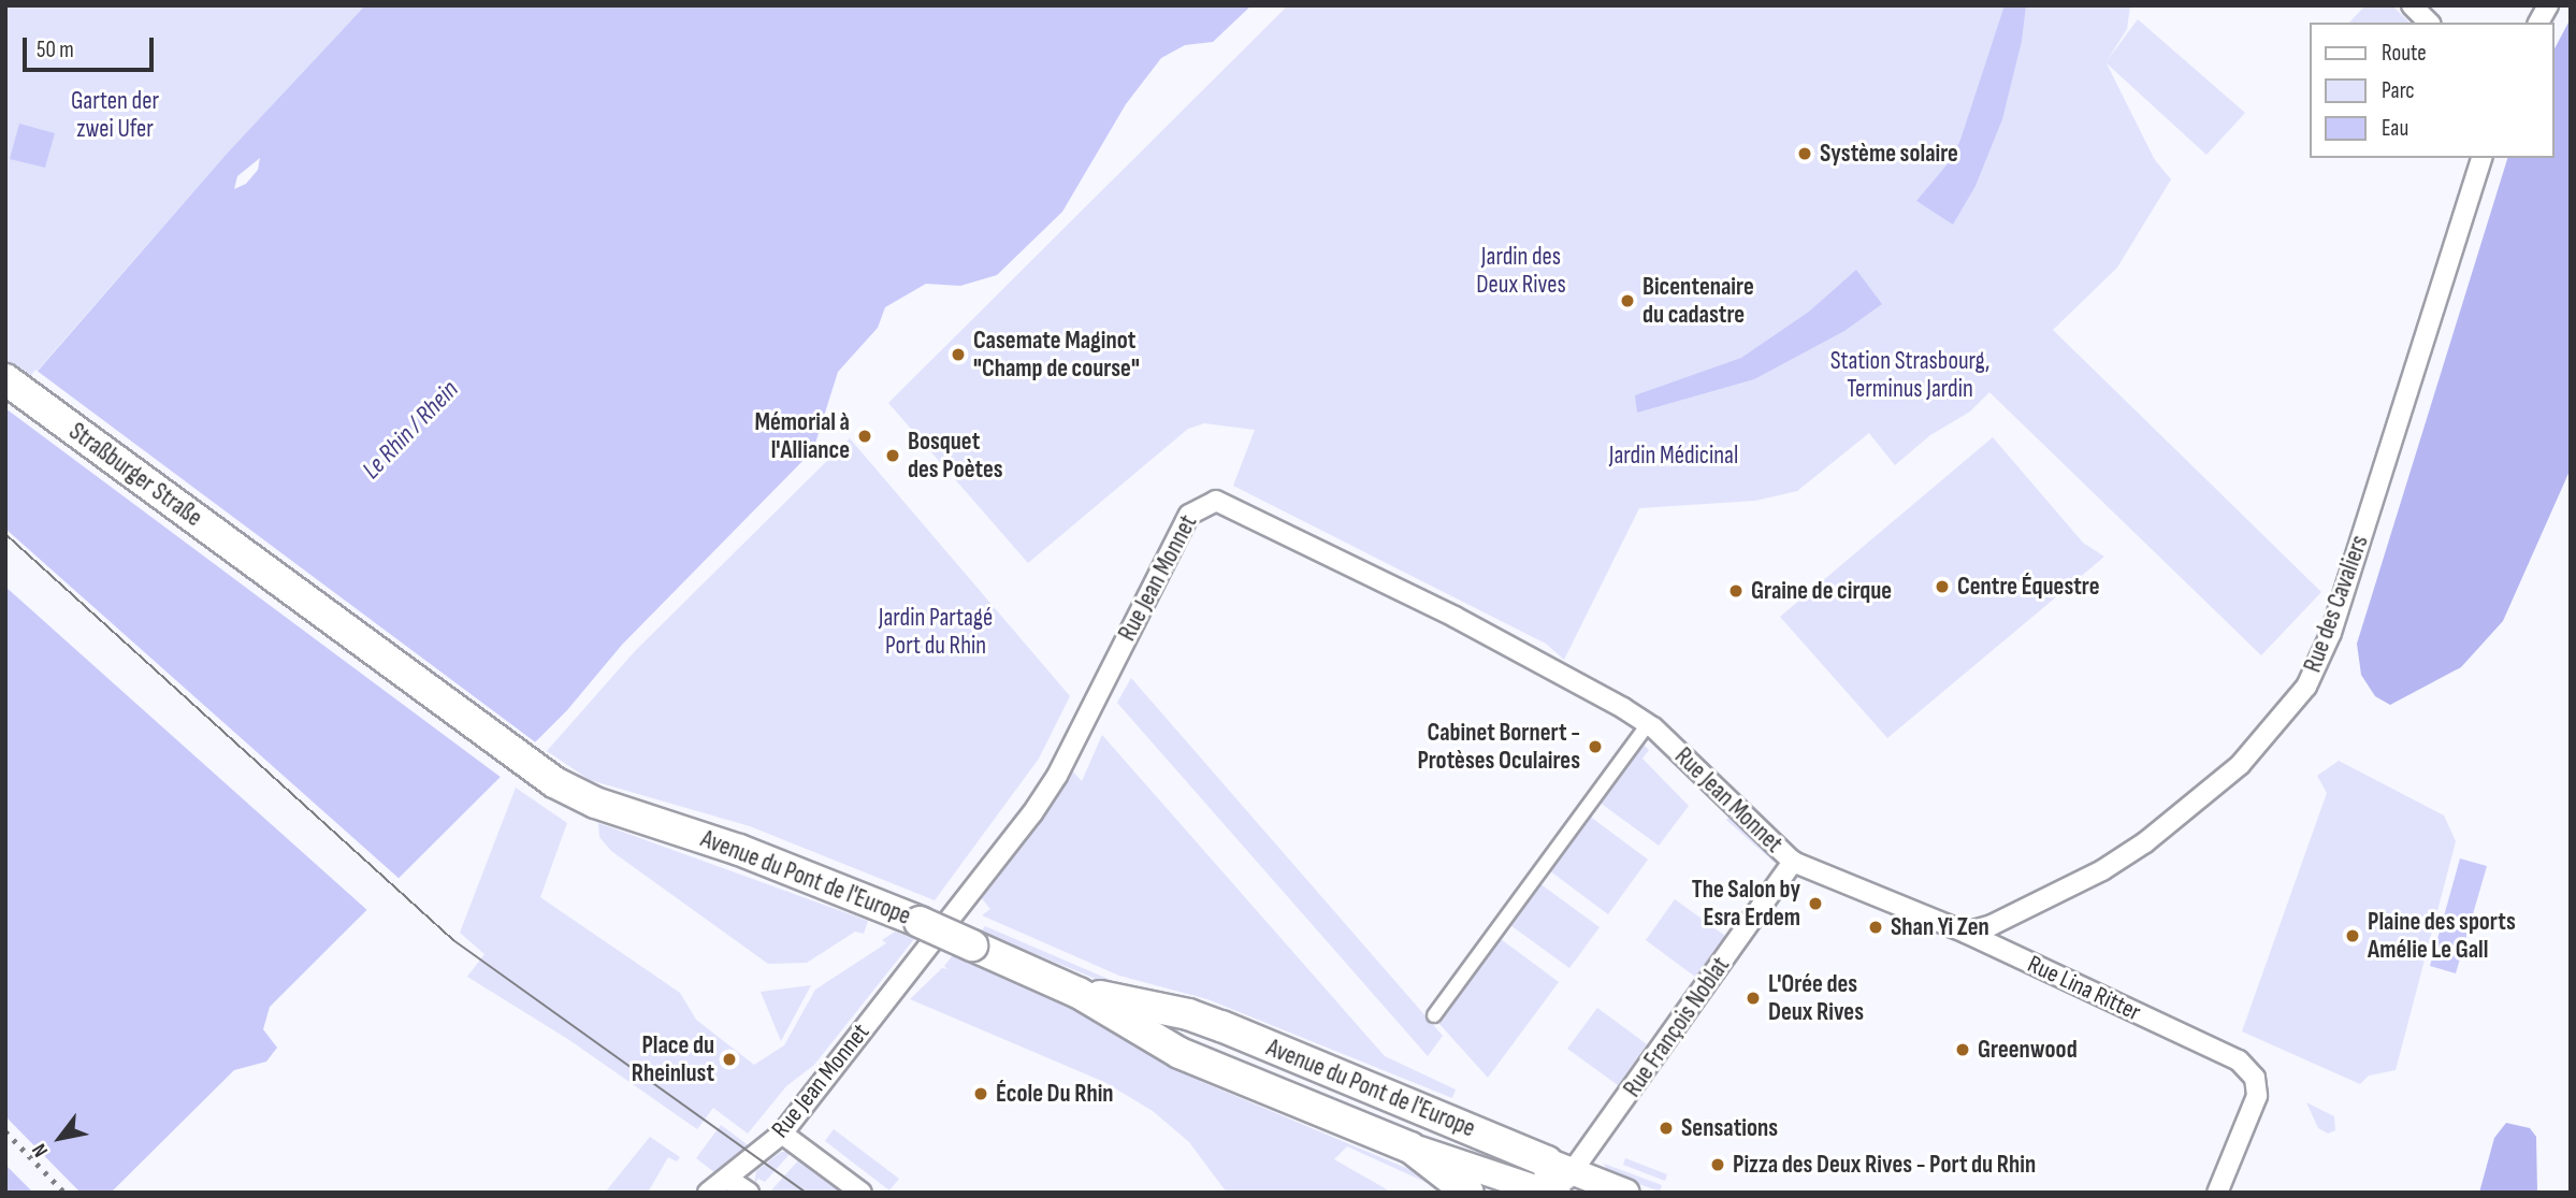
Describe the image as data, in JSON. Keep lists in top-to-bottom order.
{
  "streets": {
    "main road": ["Straßburger Straße", "Avenue du Pont de l'Europe"],
    "street": [
      "Rue Jean Monnet",
      "Rue des Cavaliers",
      "Rue Lina Ritter",
      "Rue François Noblat"
    ]
  },
  "crossings": [
    ["Straßburger Straße", "Avenue du Pont de l'Europe"],
    ["Rue Jean Monnet", "Rue Lina Ritter"],
    ["Rue Jean Monnet", "Rue François Noblat"],
    ["Rue des Cavaliers", "Rue Lina Ritter"],
    ["Avenue du Pont de l'Europe", "Rue François Noblat"],
    ["Rue Lina Ritter", "Rue François Noblat"]
  ],
  "water": ["Le Rhin / Rhein"],
  "parks": [
    "Garten der zwei Ufer",
    "Jardin des Deux Rives",
    "Station Strasbourg, Terminus Jardin",
    "Jardin Médicinal",
    "Jardin Partagé Port du Rhin"
  ],
  "places": [
    "Système solaire",
    "Bicentenaire du cadastre",
    "Casemate Maginot \"Champ de course\"",
    "Mémorial à l'Alliance",
    "Bosquet des Poètes",
    "Centre Équestre",
    "Graine de cirque",
    "Cabinet Bornert - Protèses Oculaires",
    "The Salon by Esra Erdem",
    "Shan Yi Zen",
    "Plaine des sports Amélie Le Gall",
    "L'Orée des Deux Rives",
    "Greenwood",
    "Place du Rheinlust",
    "École Du Rhin",
    "Sensations",
    "Pizza des Deux Rives - Port du Rhin"
  ],
  "legend": ["Route", "Parc", "Eau"],
  "scale_bar": "50 m",
  "north": "bottom left"
}
